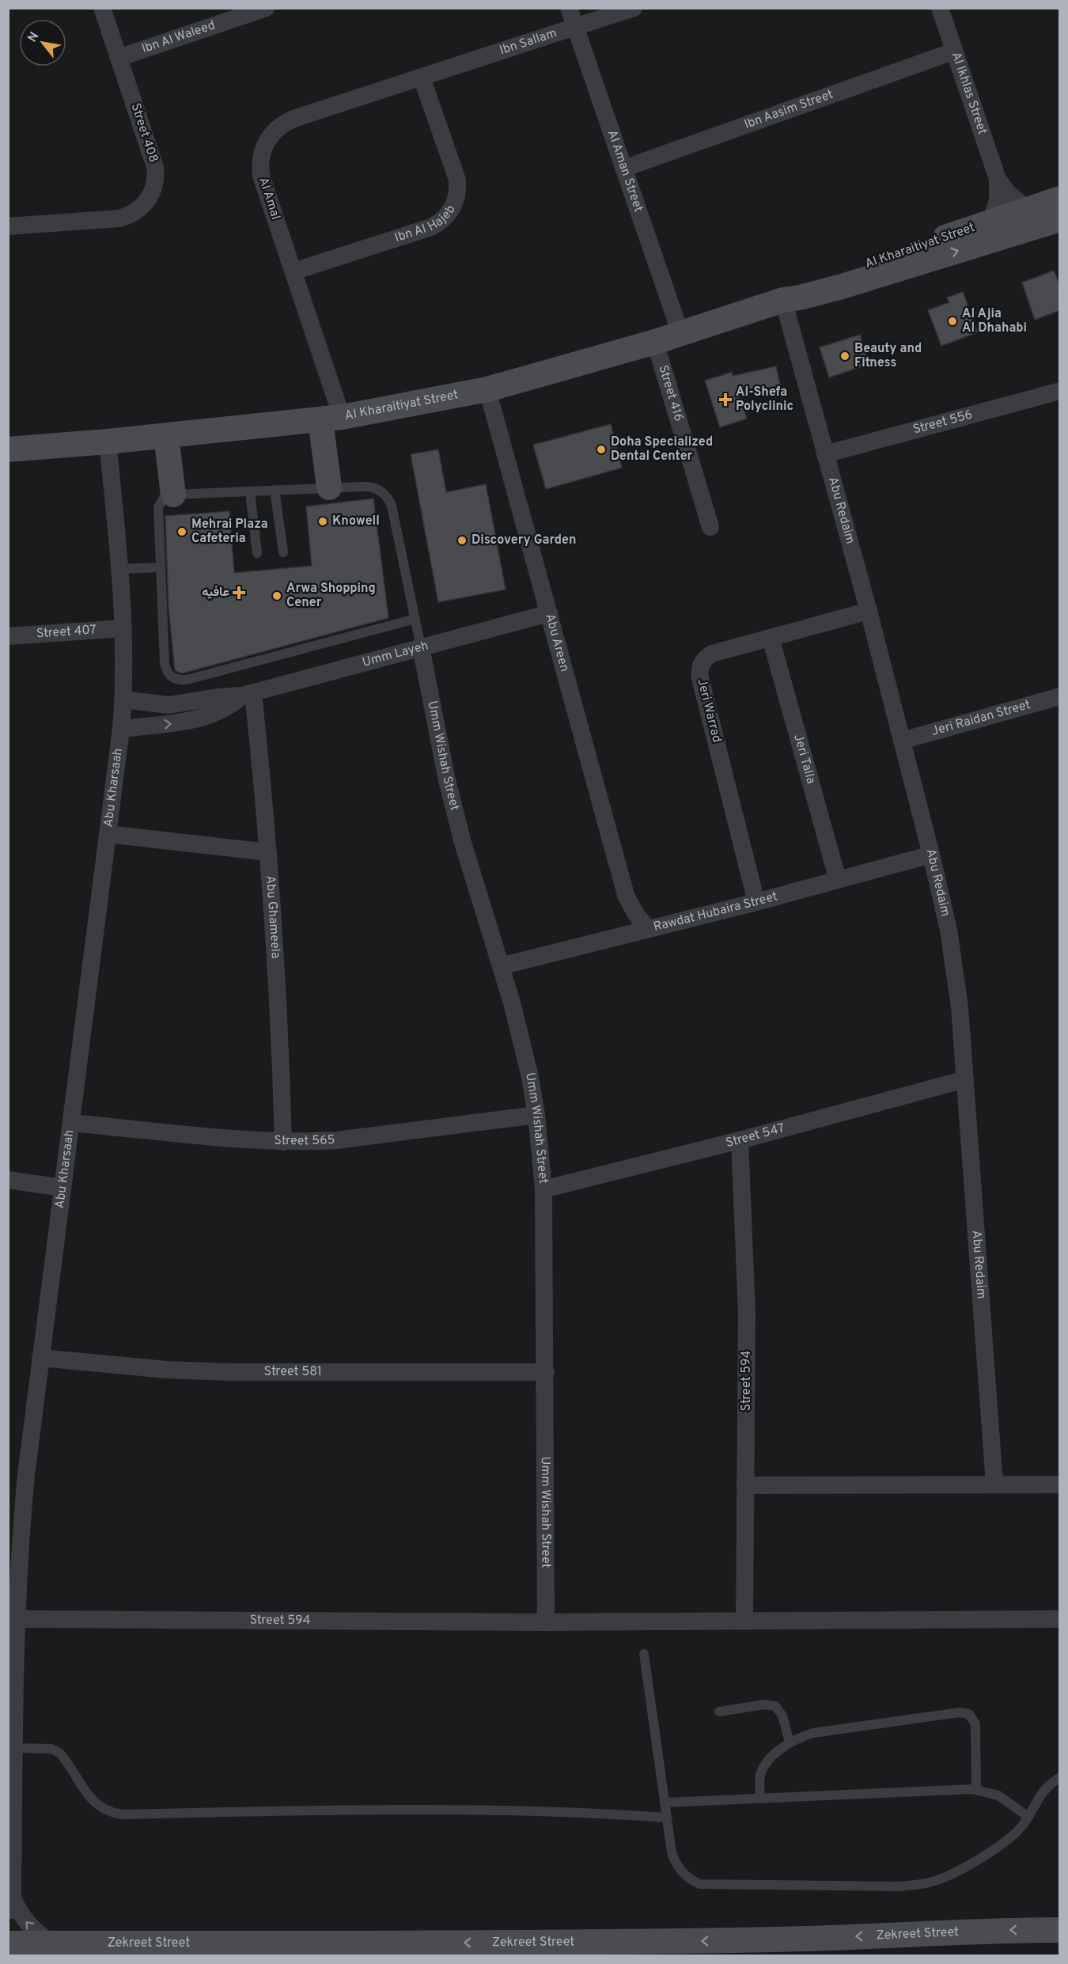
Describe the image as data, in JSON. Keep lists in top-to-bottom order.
{
  "streets": {
    "street": [
      "Ibn Al Waleed",
      "Ibn Sallam",
      "Al Ikhlas Street",
      "Ibn Aasim Street",
      "Street 408",
      "Al Aman Street",
      "Al Amal",
      "Ibn Al Hajeb",
      "Al Kharaitiyat Street",
      "Street 416",
      "Street 556",
      "Abu Redaim",
      "Street 407",
      "Abu Areen",
      "Umm Layeh",
      "Jeri Warrad",
      "Jeri Raidan Street",
      "Umm Wishah Street",
      "Jeri Talla",
      "Abu Kharsaah",
      "Rawdat Hubaira Street",
      "Abu Ghameela",
      "Street 547",
      "Street 565",
      "Street 581",
      "Street 594",
      "Zekreet Street"
    ]
  },
  "crossings": [
    ["Ibn Al Waleed", "Street 408"],
    ["Ibn Sallam", "Al Aman Street"],
    ["Ibn Sallam", "Al Amal"],
    ["Ibn Sallam", "Ibn Al Hajeb"],
    ["Al Ikhlas Street", "Ibn Aasim Street"],
    ["Al Ikhlas Street", "Al Kharaitiyat Street"],
    ["Ibn Aasim Street", "Al Aman Street"],
    ["Al Aman Street", "Al Kharaitiyat Street"],
    ["Al Amal", "Ibn Al Hajeb"],
    ["Al Amal", "Al Kharaitiyat Street"],
    ["Al Kharaitiyat Street", "Street 416"],
    ["Al Kharaitiyat Street", "Abu Redaim"],
    ["Al Kharaitiyat Street", "Abu Areen"],
    ["Al Kharaitiyat Street", "Abu Kharsaah"],
    ["Street 556", "Abu Redaim"],
    ["Abu Redaim", "Jeri Warrad"],
    ["Abu Redaim", "Jeri Raidan Street"],
    ["Abu Redaim", "Rawdat Hubaira Street"],
    ["Abu Redaim", "Street 547"],
    ["Street 407", "Abu Kharsaah"],
    ["Abu Areen", "Umm Layeh"],
    ["Abu Areen", "Rawdat Hubaira Street"],
    ["Umm Layeh", "Umm Wishah Street"],
    ["Umm Layeh", "Abu Kharsaah"],
    ["Umm Layeh", "Abu Ghameela"],
    ["Jeri Warrad", "Jeri Talla"],
    ["Jeri Warrad", "Rawdat Hubaira Street"],
    ["Umm Wishah Street", "Rawdat Hubaira Street"],
    ["Umm Wishah Street", "Street 547"],
    ["Umm Wishah Street", "Street 565"],
    ["Umm Wishah Street", "Street 581"],
    ["Umm Wishah Street", "Street 594"],
    ["Jeri Talla", "Rawdat Hubaira Street"],
    ["Abu Kharsaah", "Street 565"],
    ["Abu Kharsaah", "Street 581"],
    ["Abu Kharsaah", "Street 594"],
    ["Abu Kharsaah", "Zekreet Street"],
    ["Abu Ghameela", "Street 565"],
    ["Street 547", "Street 594"]
  ],
  "one_way": ["Zekreet Street"],
  "places": {
    "other": [
      "Al Ajia Al Dhahabi",
      "Beauty and Fitness",
      "Doha Specialized Dental Center",
      "Knowell",
      "Mehrai Plaza Cafeteria",
      "Discovery Garden",
      "Arwa Shopping Cener"
    ],
    "health": ["Al-Shefa Polyclinic", "عافيه"]
  },
  "north": "top left"
}
